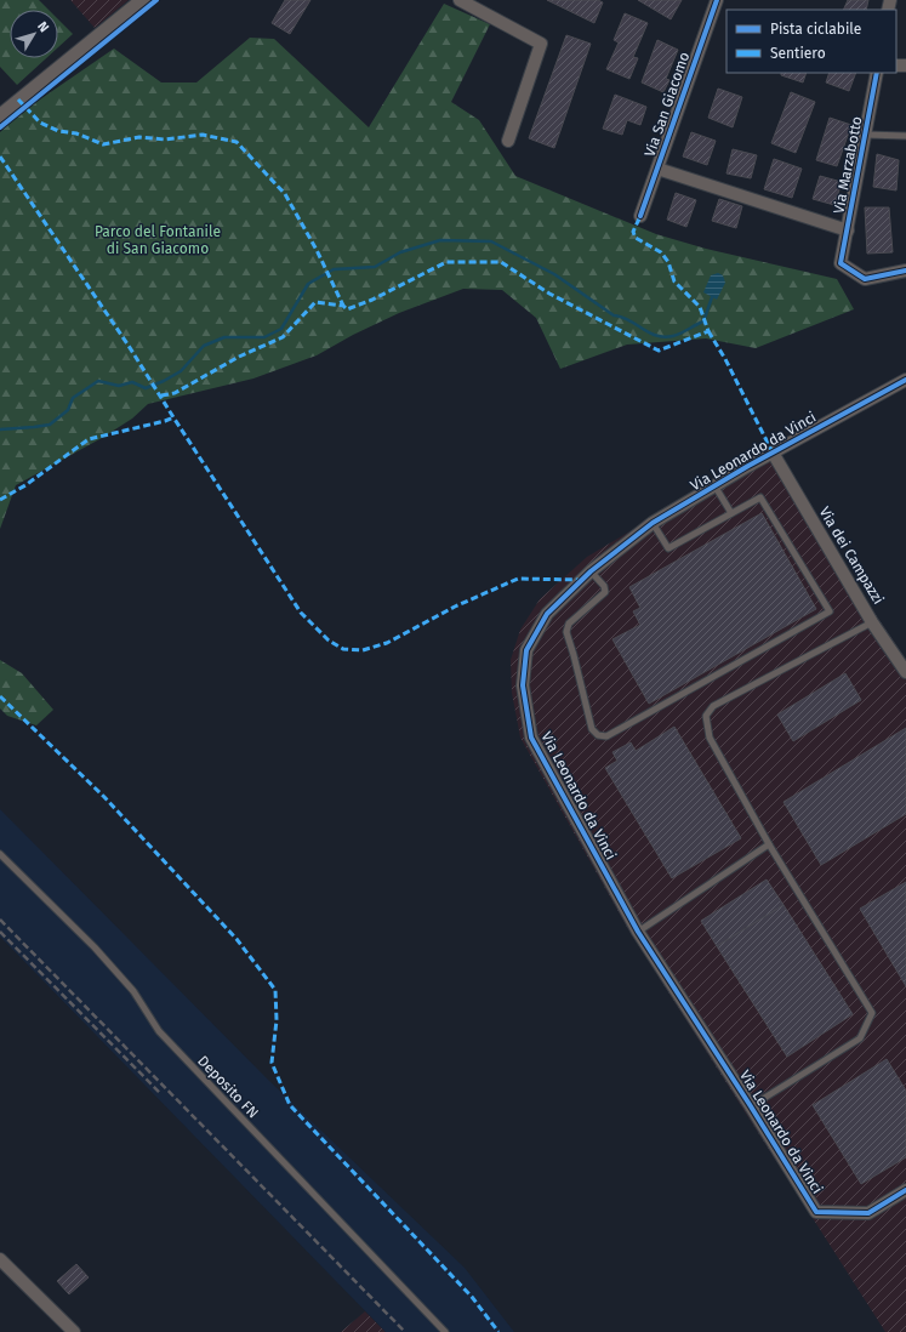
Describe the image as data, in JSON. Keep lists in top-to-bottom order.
{
  "streets": {
    "street": [
      "Via San Giacomo",
      "Via Marzabotto",
      "Via Leonardo da Vinci",
      "Via dei Campazzi"
    ],
    "lane": ["Deposito FN"]
  },
  "crossings": [
    ["Via Leonardo da Vinci", "Via dei Campazzi"]
  ],
  "parks": ["Parco del Fontanile di San Giacomo"],
  "legend": ["Pista ciclabile", "Sentiero"],
  "north": "top right"
}
